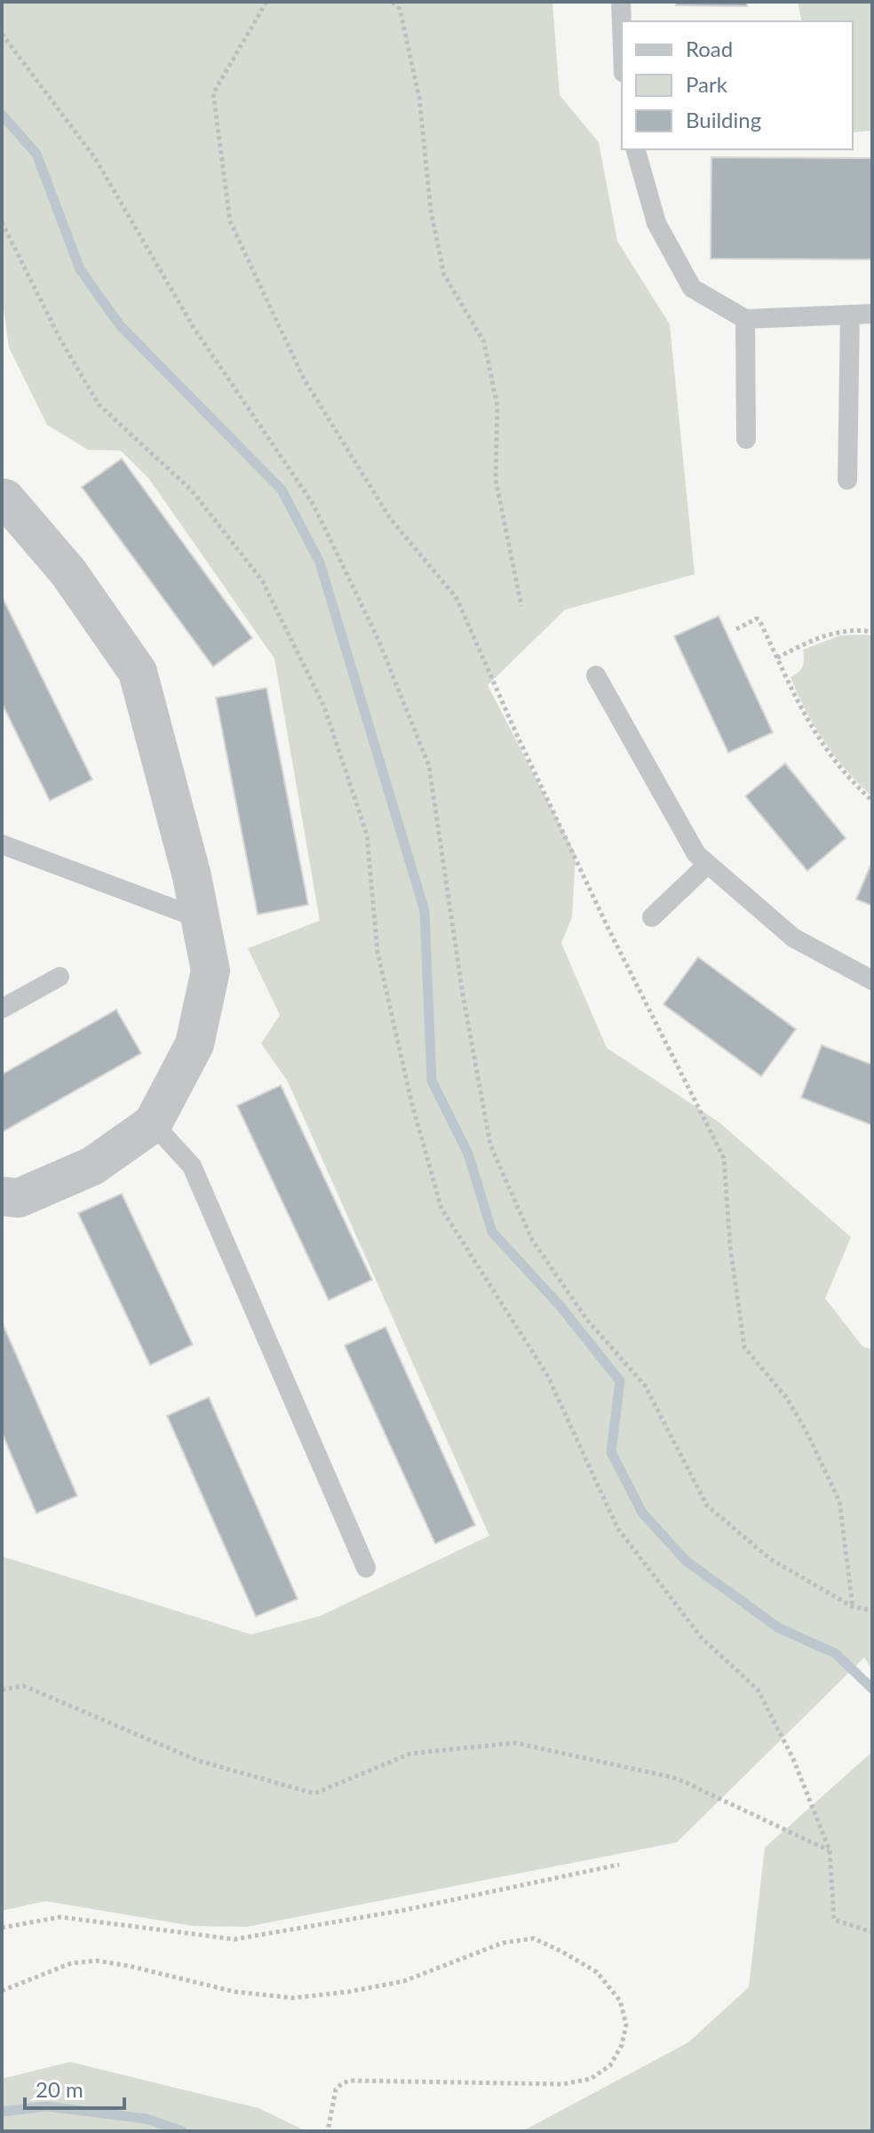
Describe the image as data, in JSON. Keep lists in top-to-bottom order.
{
  "legend": ["Road", "Park", "Building"],
  "scale_bar": "20 m"
}
